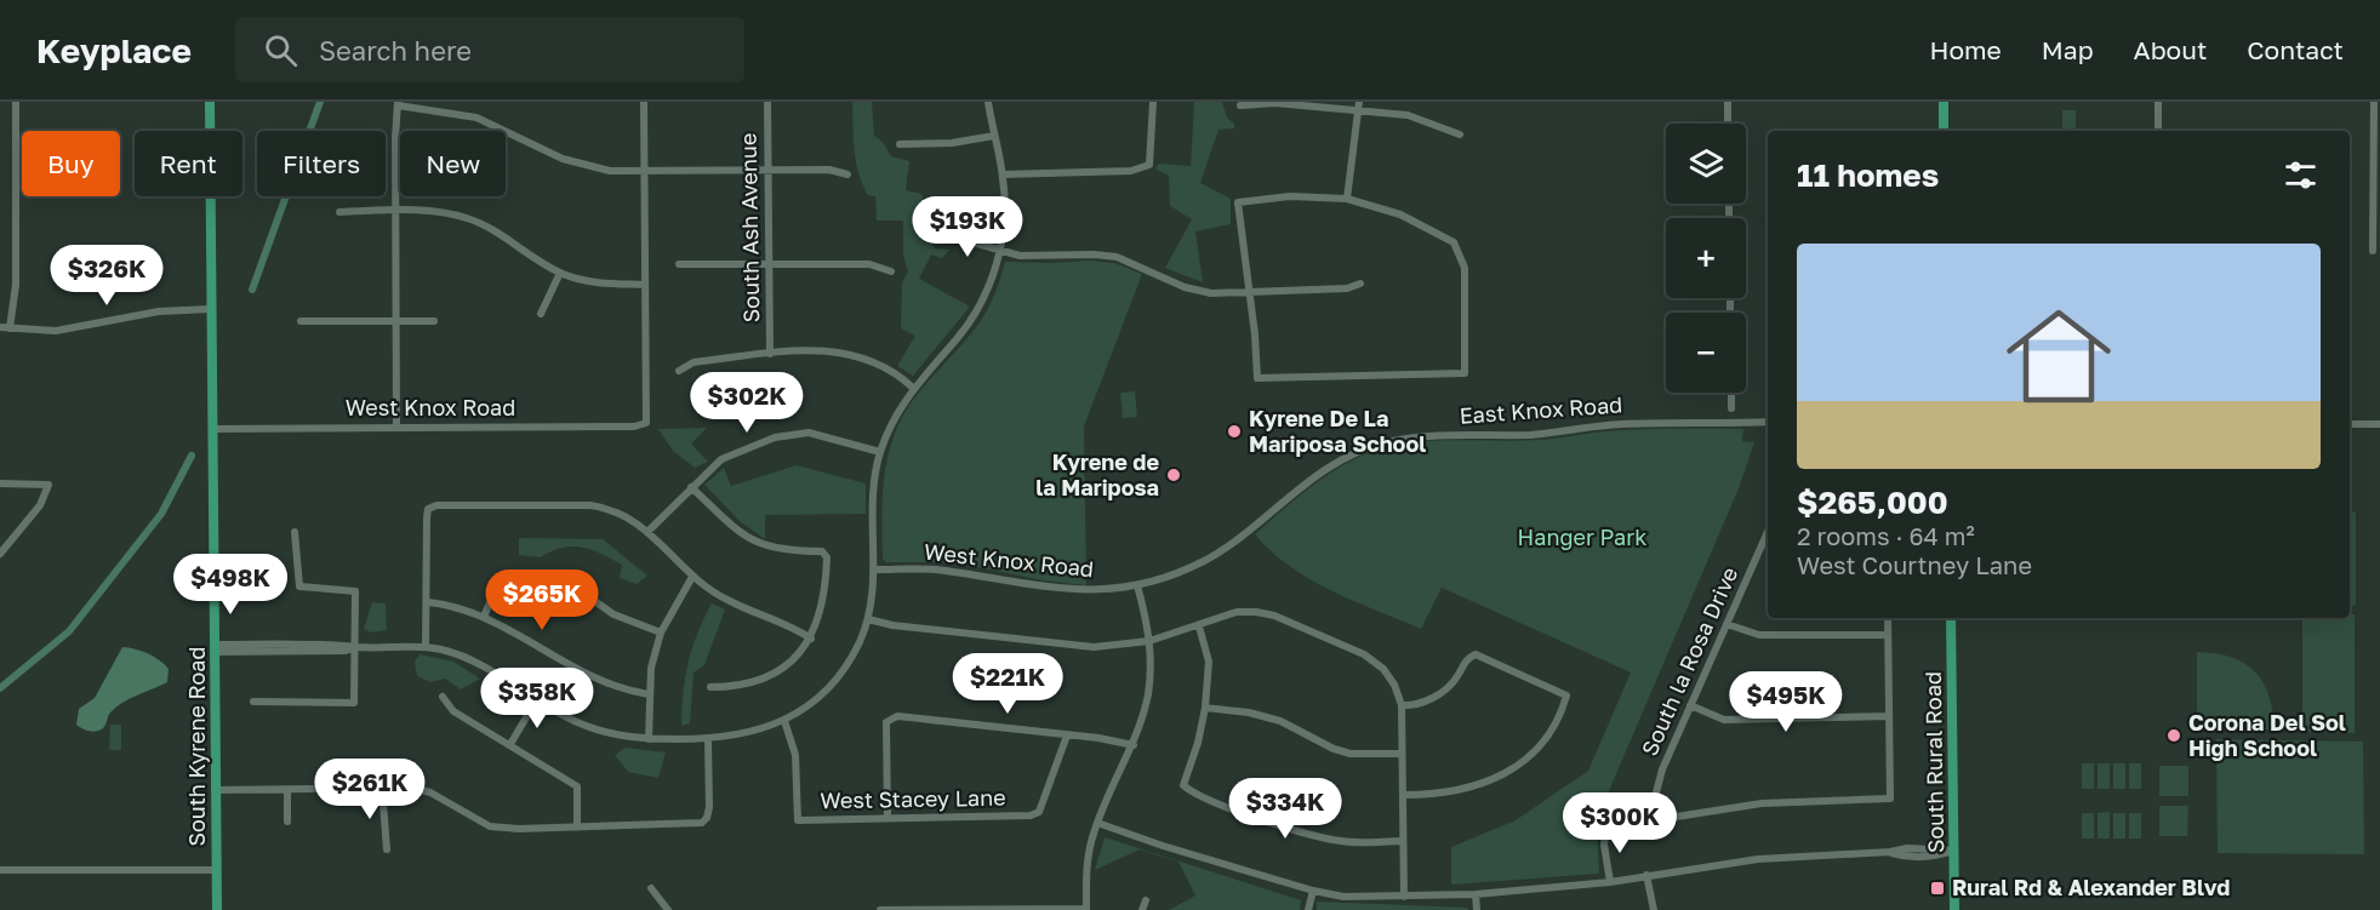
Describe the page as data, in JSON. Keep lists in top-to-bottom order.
{
  "streets": {
    "main road": ["South Kyrene Road", "South Rural Road"],
    "street": [
      "South Ash Avenue",
      "West Knox Road",
      "East Knox Road",
      "South la Rosa Drive",
      "West Stacey Lane"
    ]
  },
  "crossings": [
    ["West Knox Road", "East Knox Road"],
    ["West Knox Road", "South Kyrene Road"]
  ],
  "parks": ["Hanger Park"],
  "places": {
    "other": ["Kyrene De La Mariposa School", "Kyrene de la Mariposa", "Corona Del Sol High School"],
    "transit": ["Rural Rd & Alexander Blvd"]
  },
  "page": {
    "header": "Keyplace",
    "search": "Search here",
    "nav": [
      "Home",
      "Map",
      "About",
      "Contact"
    ],
    "map_buttons": ["+", "−"],
    "chip": [
      "Buy",
      "Rent",
      "Filters",
      "New"
    ],
    "heading": "11 homes",
    "price": [
      "$193K",
      "$326K",
      "$302K",
      "$498K",
      "$265K",
      "$221K",
      "$358K",
      "$495K",
      "$261K",
      "$334K",
      "$300K"
    ],
    "list": [
      {
        "name": "$265,000",
        "note": "2 rooms · 64 m² · West Courtney Lane"
      }
    ]
  }
}
